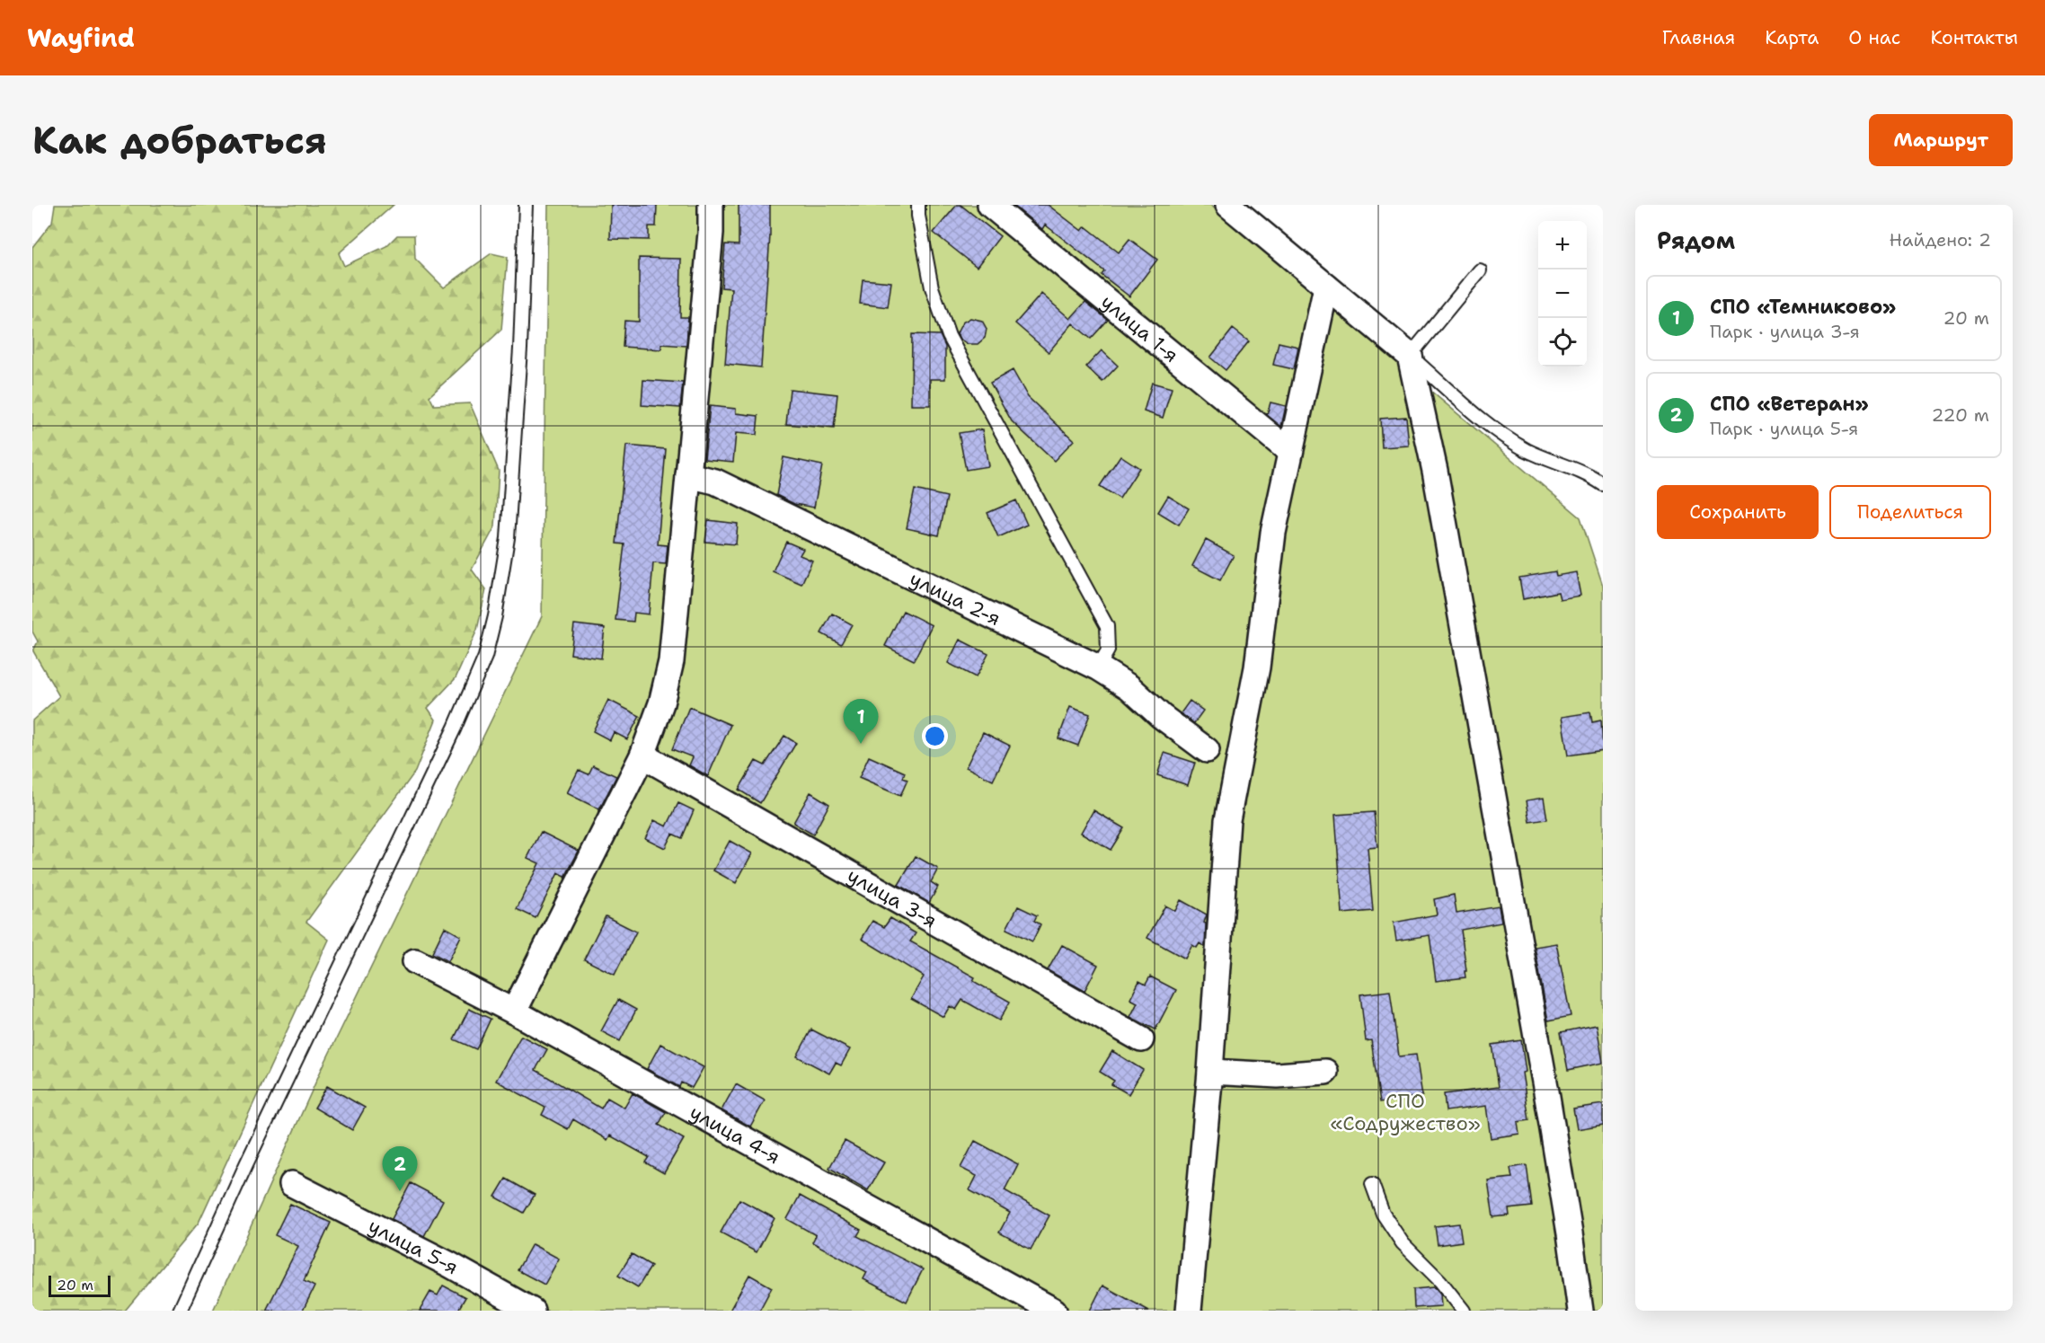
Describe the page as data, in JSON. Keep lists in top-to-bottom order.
{
  "streets": {
    "street": [
      "улица 1-я",
      "улица 2-я",
      "улица 3-я",
      "улица 4-я",
      "улица 5-я"
    ]
  },
  "parks": ["СПО «Содружество»"],
  "scale_bar": "20 m",
  "page": {
    "header": "Wayfind",
    "nav": [
      "Главная",
      "Карта",
      "О нас",
      "Контакты"
    ],
    "buttons": [
      "Маршрут",
      ["Сохранить", "Поделиться"]
    ],
    "title": "Как добраться",
    "heading": ["Рядом", "Найдено: 2"],
    "map_buttons": ["+", "−"],
    "list": [
      {
        "mark": "1",
        "name": "СПО «Темниково»",
        "note": "Парк · улица 3-я",
        "value": "20 m"
      },
      {
        "mark": "2",
        "name": "СПО «Ветеран»",
        "note": "Парк · улица 5-я",
        "value": "220 m"
      }
    ],
    "pins": ["1", "2"],
    "scale": "20 m"
  }
}
